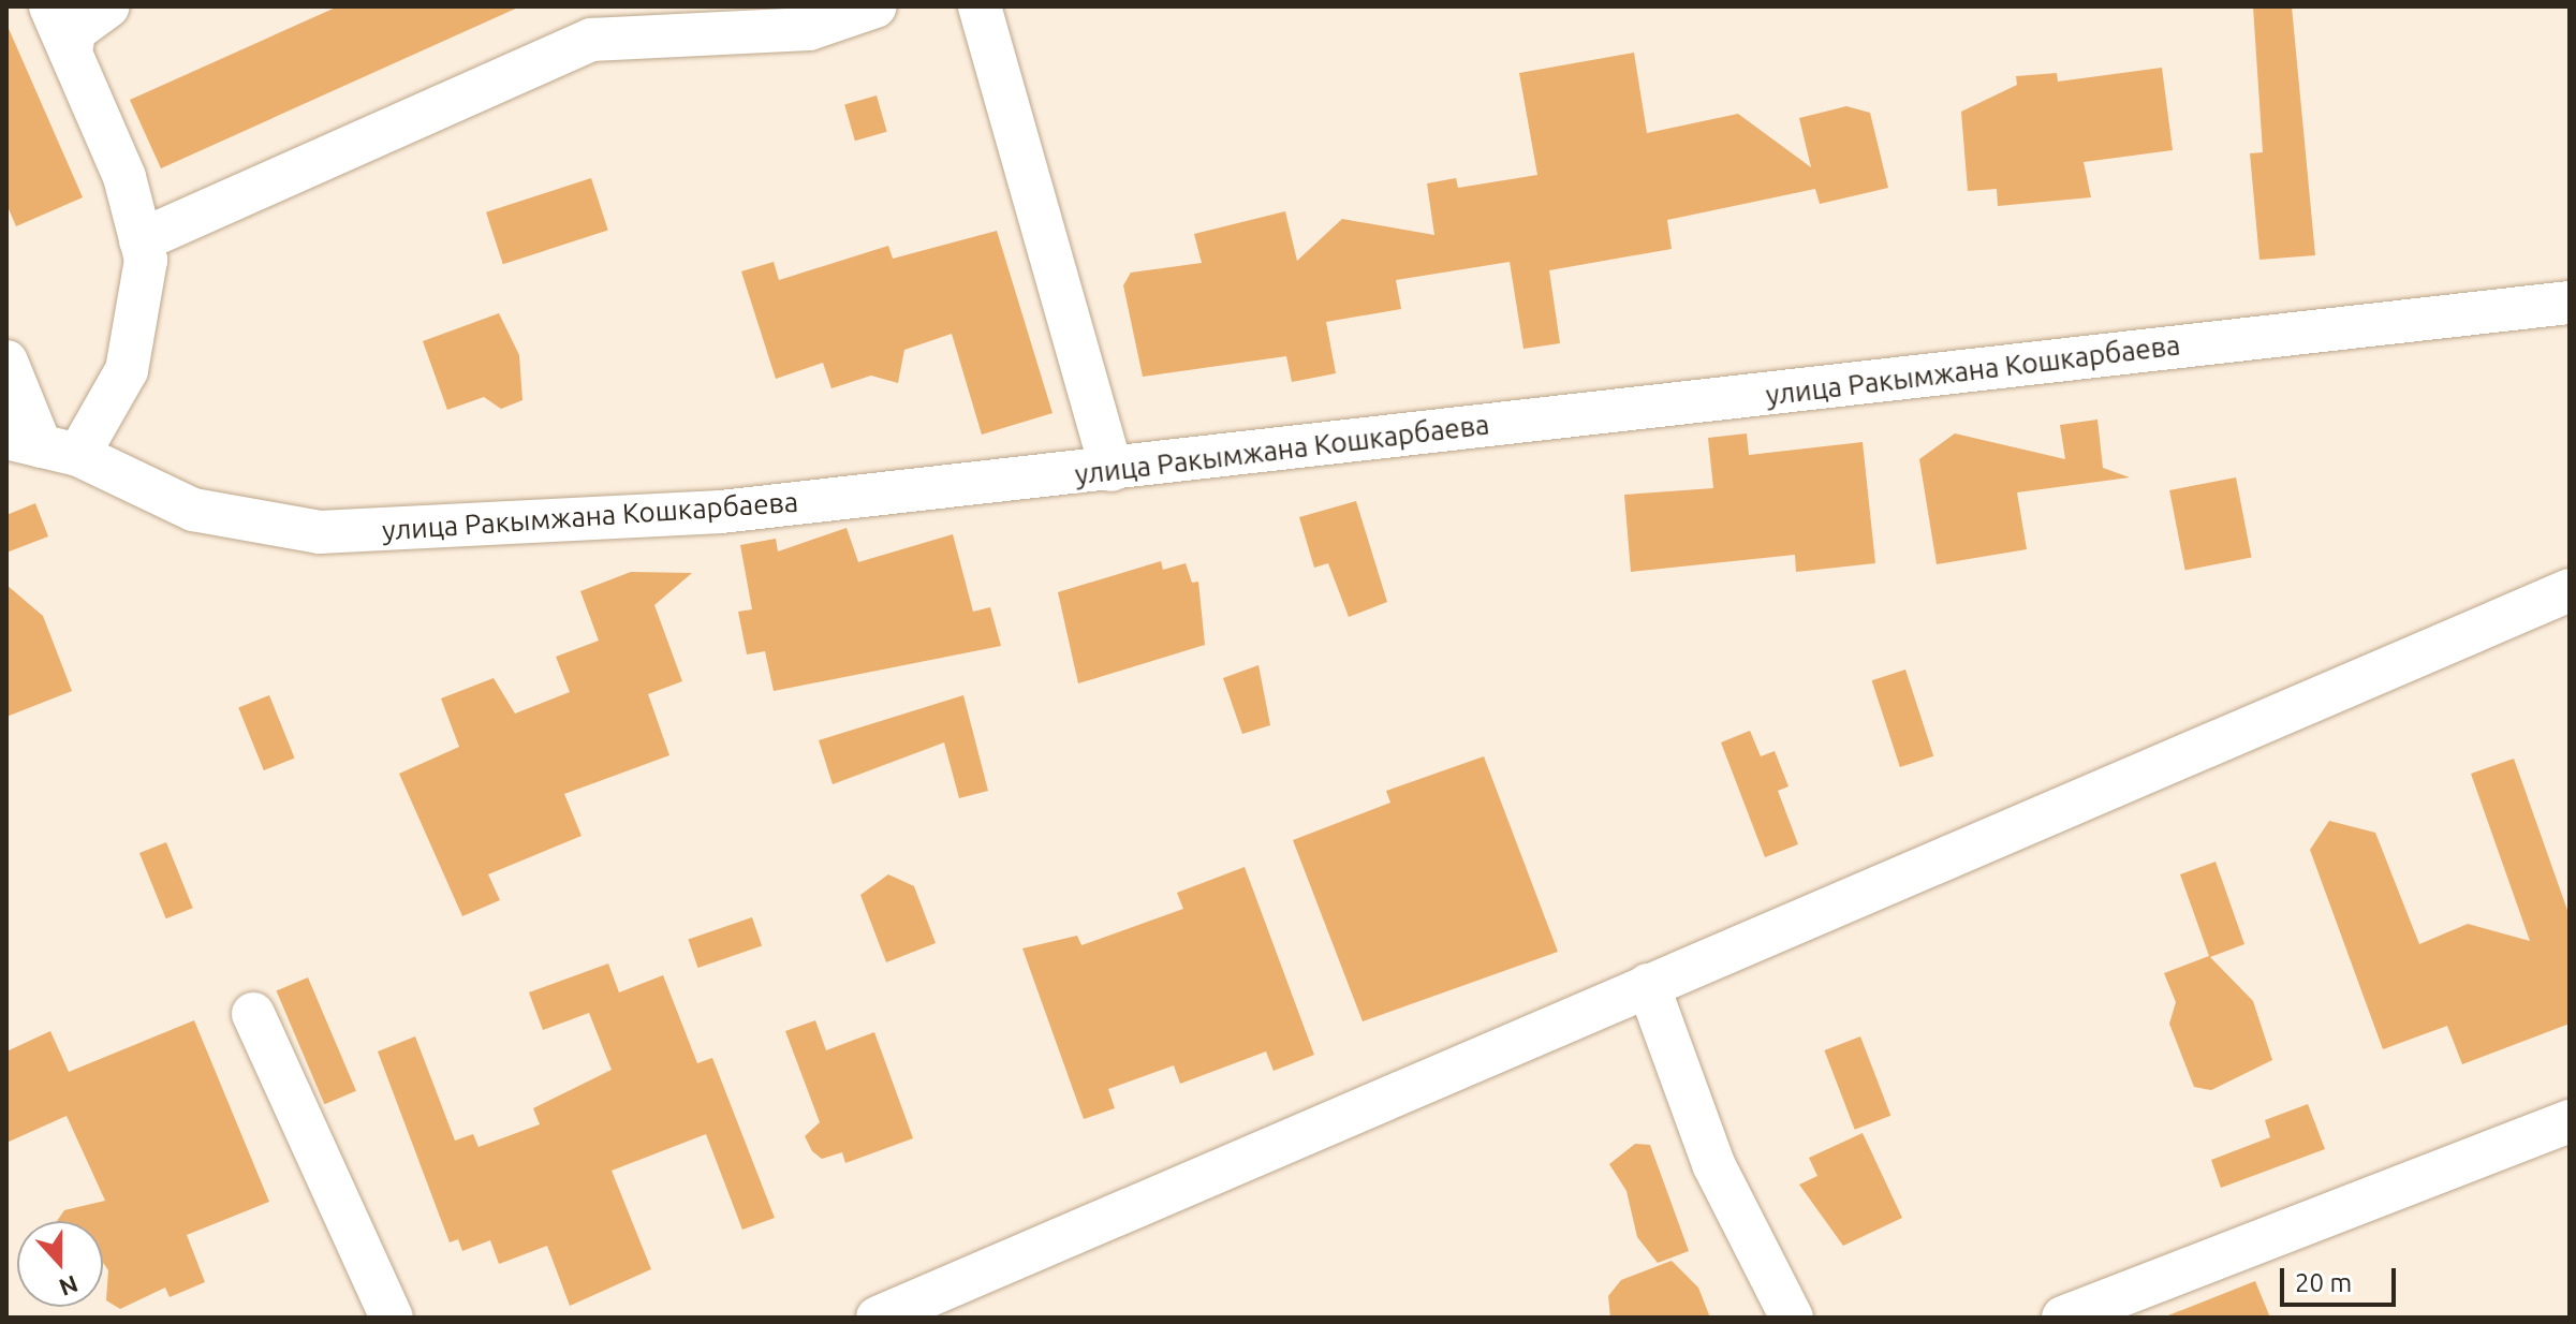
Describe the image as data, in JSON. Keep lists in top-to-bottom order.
{
  "streets": {
    "street": ["улица Ракымжана Кошкарбаева"]
  },
  "scale_bar": "20 m",
  "north": "bottom"
}
